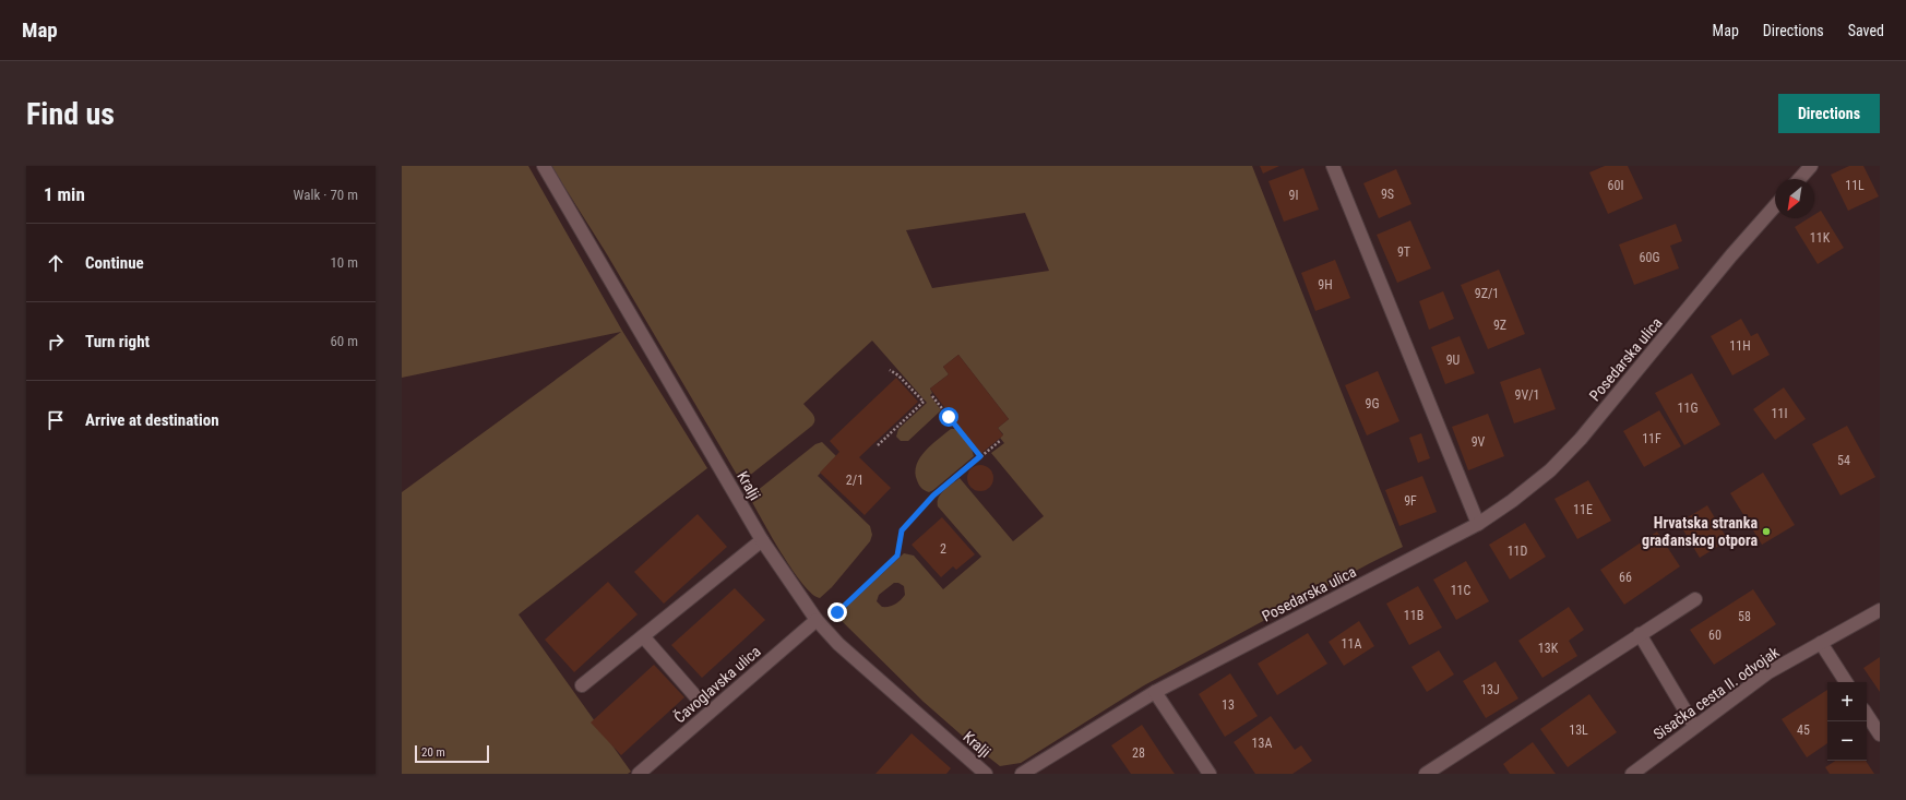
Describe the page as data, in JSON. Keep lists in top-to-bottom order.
{
  "streets": {
    "street": [
      "Posedarska ulica",
      "Kralji",
      "Čavoglavska ulica",
      "Sisačka cesta II. odvojak"
    ]
  },
  "crossings": [
    ["Kralji", "Čavoglavska ulica"]
  ],
  "places": ["Hrvatska stranka građanskog otpora"],
  "house_numbers": [
    "60I",
    "11L",
    "9S",
    "9I",
    "11K",
    "9T",
    "60G",
    "9H",
    "9Z/1",
    "9Z",
    "11H",
    "9U",
    "9V/1",
    "9G",
    "11G",
    "11I",
    "11F",
    "9V",
    "54",
    "2/1",
    "9F",
    "11E",
    "2",
    "11D",
    "66",
    "11C",
    "11B",
    "58",
    "60",
    "11A",
    "13K",
    "13J",
    "13",
    "13L",
    "45",
    "13A",
    "28"
  ],
  "scale_bar": "20 m",
  "north": "bottom left",
  "page": {
    "header": "Map",
    "nav": ["Map", "Directions", "Saved"],
    "buttons": "Directions",
    "title": "Find us",
    "heading": ["1 min", "Walk · 70 m"],
    "list": [
      ["Continue", "10 m"],
      ["Turn right", "60 m"],
      "Arrive at destination"
    ],
    "map_buttons": ["+", "−"],
    "scale": "20 m"
  }
}
